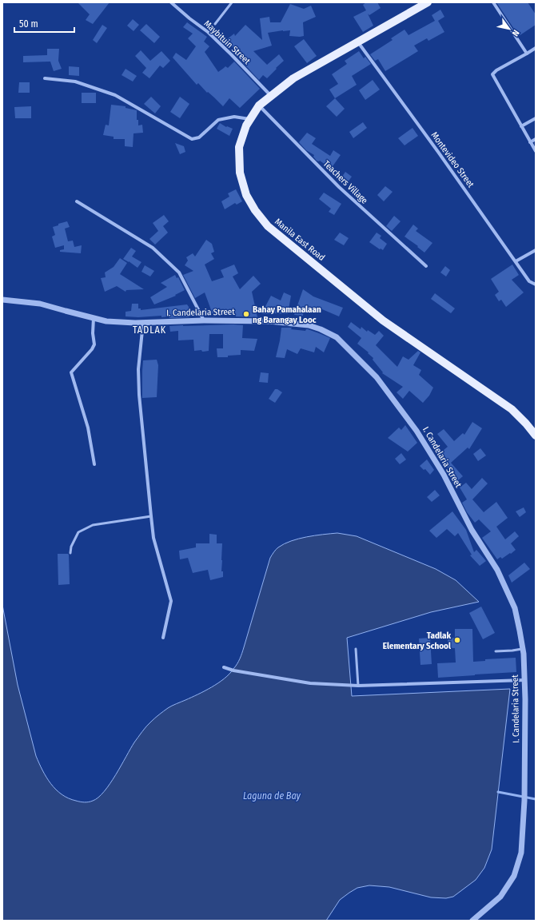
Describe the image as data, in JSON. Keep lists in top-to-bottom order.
{
  "streets": {
    "main road": ["Manila East Road"],
    "street": [
      "Maybituin Street",
      "Montevideo Street",
      "Teachers Village",
      "I. Candelaria Street"
    ]
  },
  "crossings": [
    ["Maybituin Street", "Manila East Road"],
    ["Montevideo Street", "Manila East Road"],
    ["Teachers Village", "Manila East Road"]
  ],
  "districts": ["TADLAK"],
  "water": ["Laguna de Bay"],
  "places": ["Bahay Pamahalaan ng Barangay Looc", "Tadlak Elementary School"],
  "scale_bar": "50 m",
  "north": "bottom right"
}
